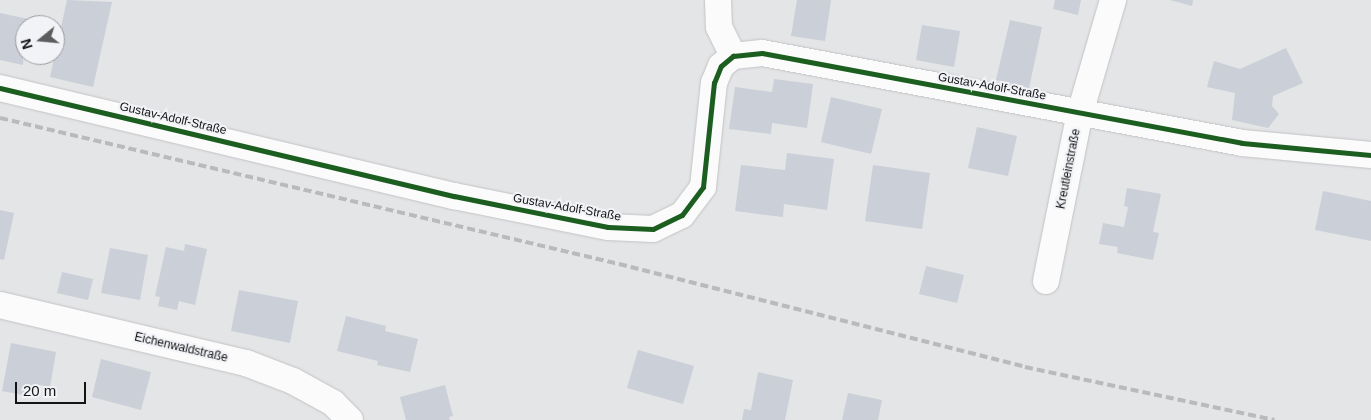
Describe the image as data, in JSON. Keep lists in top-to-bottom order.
{
  "streets": {
    "street": ["Gustav-Adolf-Straße", "Kreutleinstraße", "Eichenwaldstraße"]
  },
  "crossings": [
    ["Gustav-Adolf-Straße", "Kreutleinstraße"]
  ],
  "scale_bar": "20 m",
  "north": "left"
}
